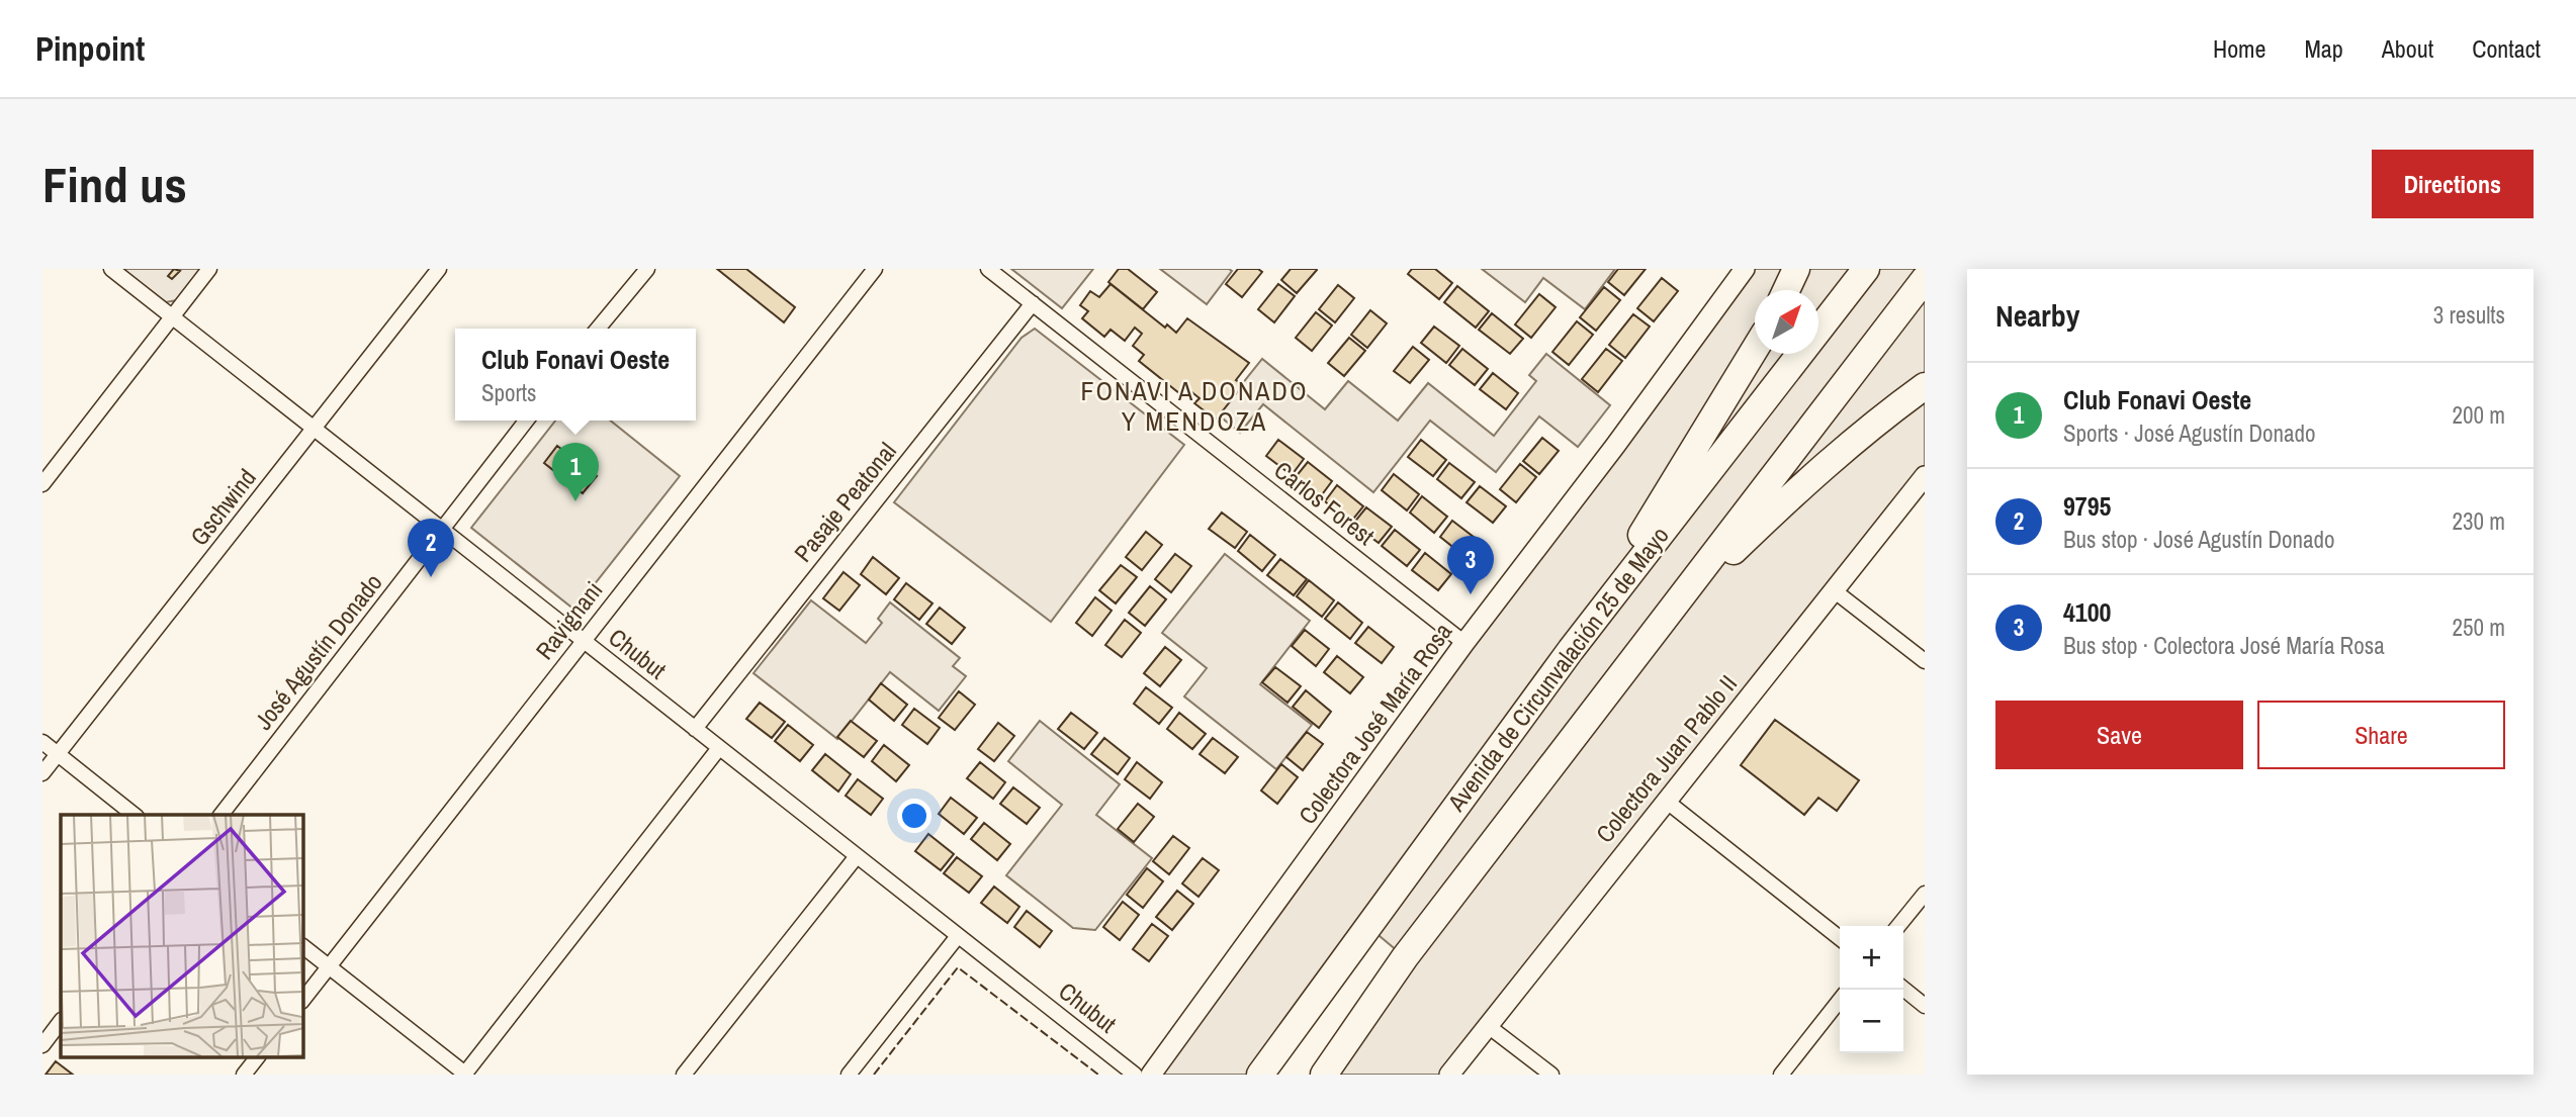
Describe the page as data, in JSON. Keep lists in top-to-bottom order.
{
  "streets": {
    "highway": ["Avenida de Circunvalación 25 de Mayo"],
    "main road": ["Colectora José María Rosa", "Colectora Juan Pablo II"],
    "street": [
      "Pasaje Peatonal",
      "Carlos Forest",
      "Gschwind",
      "Ravignani",
      "José Agustín Donado",
      "Chubut"
    ]
  },
  "crossings": [
    ["Pasaje Peatonal", "Carlos Forest"],
    ["Pasaje Peatonal", "Chubut"],
    ["Carlos Forest", "Colectora José María Rosa"],
    ["Gschwind", "Chubut"],
    ["Ravignani", "Chubut"],
    ["José Agustín Donado", "Chubut"]
  ],
  "districts": ["FONAVI A DONADO Y MENDOZA"],
  "north": "top right",
  "page": {
    "header": "Pinpoint",
    "nav": [
      "Home",
      "Map",
      "About",
      "Contact"
    ],
    "buttons": [
      "Directions",
      ["Save", "Share"]
    ],
    "title": "Find us",
    "heading": ["Nearby", "3 results"],
    "popup": ["Club Fonavi Oeste", "Sports"],
    "list": [
      {
        "mark": "1",
        "name": "Club Fonavi Oeste",
        "note": "Sports · José Agustín Donado",
        "value": "200 m"
      },
      {
        "mark": "2",
        "name": "9795",
        "note": "Bus stop · José Agustín Donado",
        "value": "230 m"
      },
      {
        "mark": "3",
        "name": "4100",
        "note": "Bus stop · Colectora José María Rosa",
        "value": "250 m"
      }
    ],
    "pins": ["1", "2", "3"],
    "map_buttons": ["+", "−"]
  }
}
